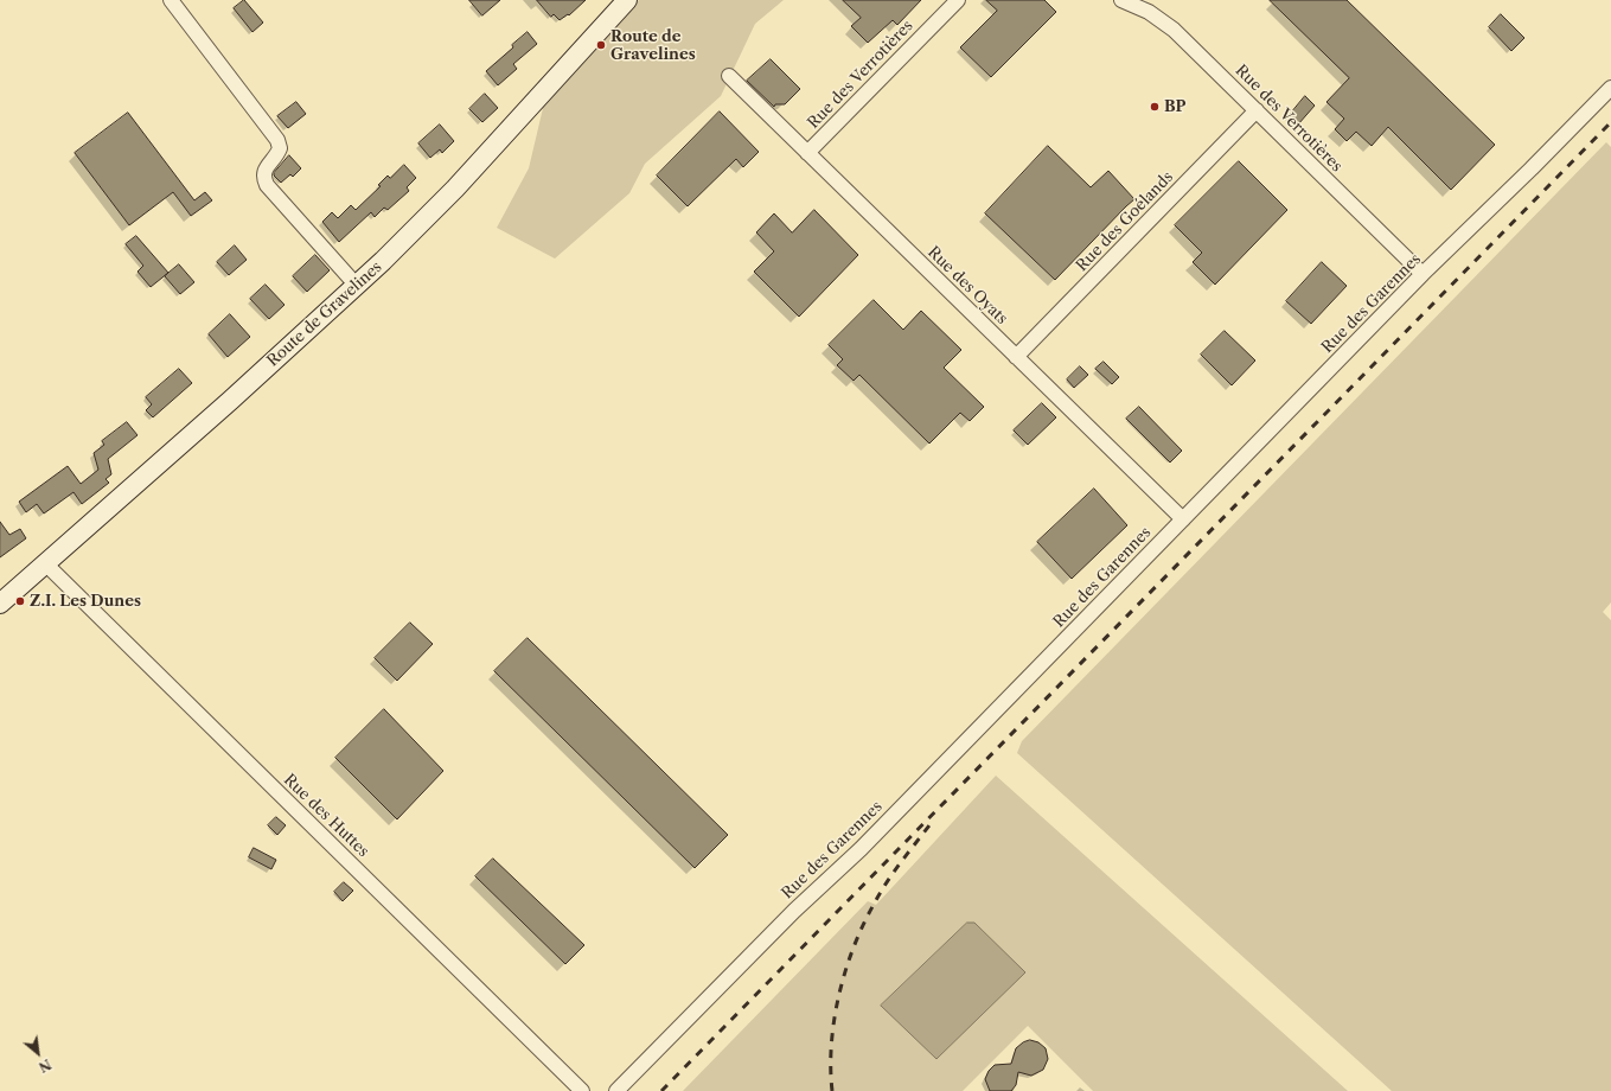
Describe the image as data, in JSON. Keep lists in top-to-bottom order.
{
  "streets": {
    "main road": ["Route de Gravelines"],
    "street": [
      "Rue des Verrotières",
      "Rue des Goélands",
      "Rue des Oyats",
      "Rue des Garennes",
      "Rue des Huttes"
    ]
  },
  "crossings": [
    ["Rue des Verrotières", "Rue des Goélands"],
    ["Rue des Verrotières", "Rue des Oyats"],
    ["Rue des Verrotières", "Rue des Garennes"],
    ["Rue des Goélands", "Rue des Oyats"],
    ["Rue des Oyats", "Rue des Garennes"],
    ["Route de Gravelines", "Rue des Huttes"]
  ],
  "places": ["Route de Gravelines", "BP", "Z.I. Les Dunes"],
  "north": "bottom right"
}
